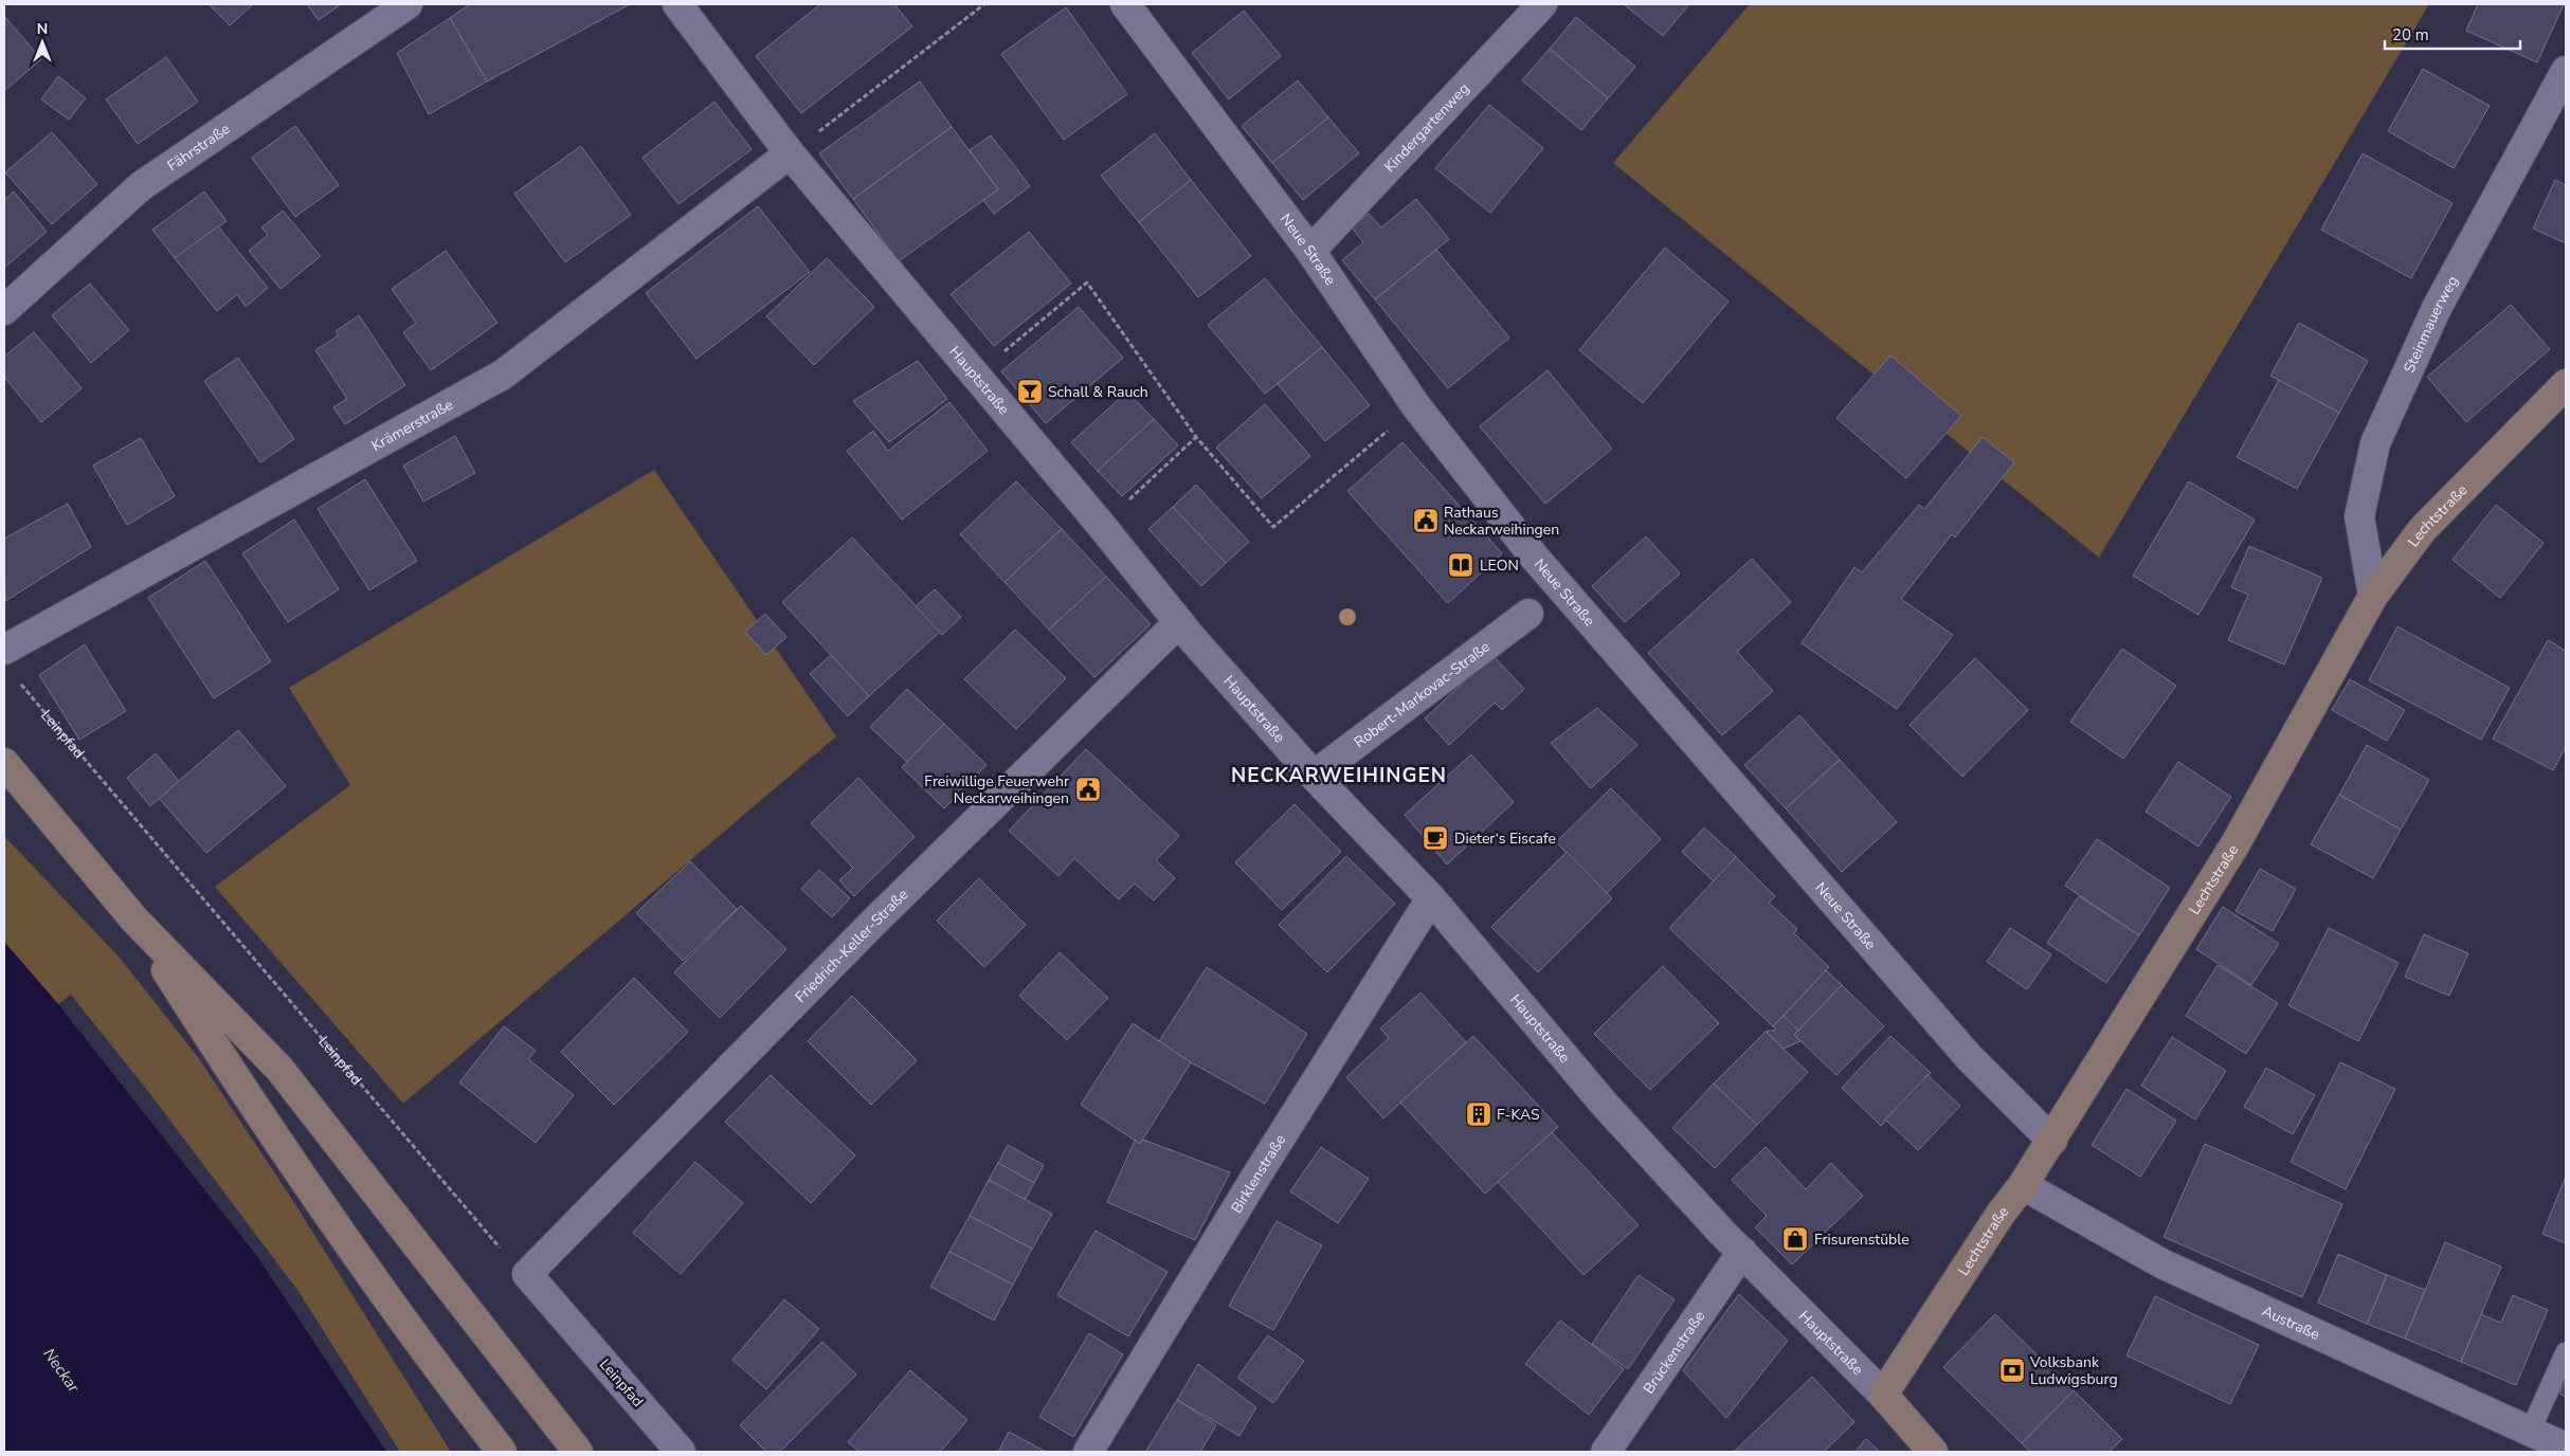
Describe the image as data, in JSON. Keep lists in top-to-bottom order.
{
  "streets": {
    "main road": ["Hauptstraße", "Lechtstraße"],
    "street": [
      "Kindergartenweg",
      "Fährstraße",
      "Neue Straße",
      "Steinmauerweg",
      "Krämerstraße",
      "Robert-Markovac-Straße",
      "Leinpfad",
      "Friedrich-Keller-Straße",
      "Birklenstraße",
      "Austraße",
      "Brückenstraße"
    ]
  },
  "crossings": [
    ["Kindergartenweg", "Neue Straße"],
    ["Neue Straße", "Lechtstraße"],
    ["Steinmauerweg", "Lechtstraße"],
    ["Hauptstraße", "Krämerstraße"],
    ["Hauptstraße", "Lechtstraße"],
    ["Hauptstraße", "Robert-Markovac-Straße"],
    ["Hauptstraße", "Friedrich-Keller-Straße"],
    ["Hauptstraße", "Birklenstraße"],
    ["Hauptstraße", "Brückenstraße"],
    ["Lechtstraße", "Austraße"],
    ["Leinpfad", "Friedrich-Keller-Straße"]
  ],
  "districts": ["NECKARWEIHINGEN"],
  "water": ["Neckar"],
  "places": {
    "bar": ["Schall & Rauch"],
    "public building": ["Rathaus Neckarweihingen", "Freiwillige Feuerwehr Neckarweihingen"],
    "library": ["LEON"],
    "cafe": ["Dieter‘s Eiscafe"],
    "building": ["F-KAS"],
    "shop": ["Frisurenstüble"],
    "bank": ["Volksbank Ludwigsburg"]
  },
  "scale_bar": "20 m",
  "north": "top"
}
